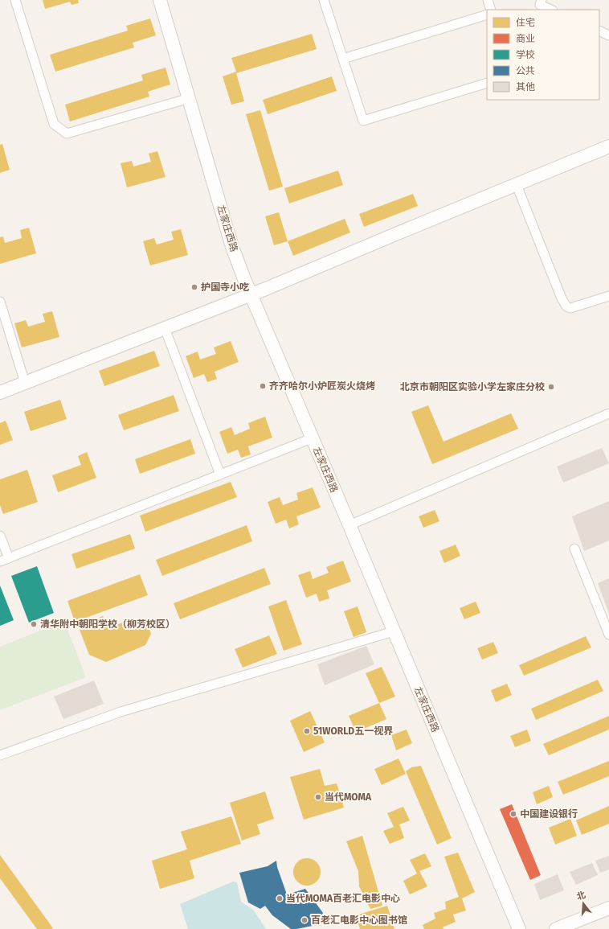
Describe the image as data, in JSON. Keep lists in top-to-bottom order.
{
  "streets": {
    "street": ["左家庄西路"]
  },
  "places": [
    "护国寺小吃",
    "齐齐哈尔小炉匠炭火烧烤",
    "北京市朝阳区实验小学左家庄分校",
    "清华附中朝阳学校（柳芳校区）",
    "51WORLD五一视界",
    "当代MOMA",
    "中国建设银行",
    "当代MOMA百老汇电影中心",
    "百老汇电影中心图书馆"
  ],
  "legend": [
    "住宅",
    "商业",
    "学校",
    "公共",
    "其他"
  ],
  "north": "top"
}
